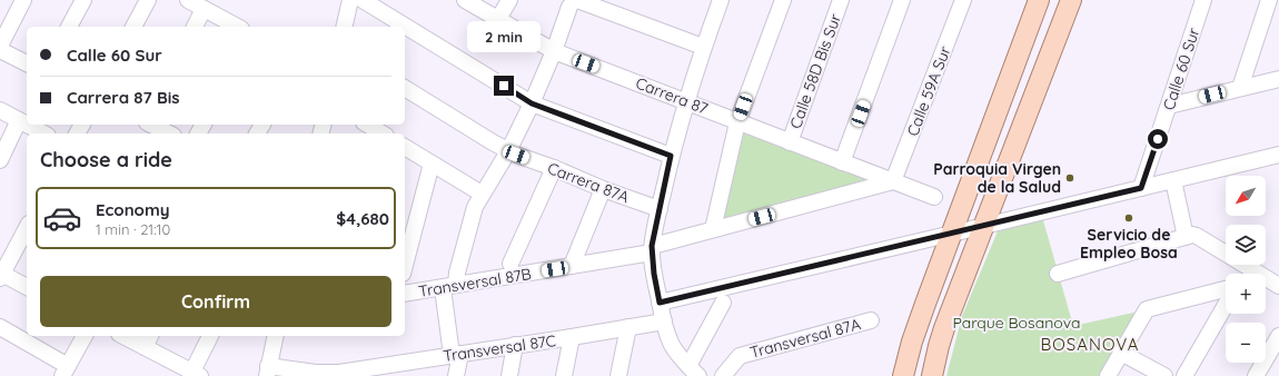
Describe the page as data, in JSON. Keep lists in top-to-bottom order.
{
  "streets": {
    "street": [
      "Calle 60 Sur",
      "Calle 58D Bis Sur",
      "Calle 59A Sur",
      "Carrera 87",
      "Carrera 87A",
      "Transversal 87B",
      "Transversal 87A",
      "Transversal 87C"
    ]
  },
  "crossings": [
    ["Calle 58D Bis Sur", "Carrera 87"],
    ["Calle 59A Sur", "Carrera 87"],
    ["Calle 59A Sur", "Transversal 87B"],
    ["Carrera 87", "Transversal 87B"]
  ],
  "districts": ["BOSANOVA"],
  "parks": ["Parque Bosanova"],
  "places": ["Parroquia Virgen de la Salud", "Servicio de Empleo Bosa"],
  "north": "bottom left",
  "page": {
    "bubble": "2 min",
    "banner": ["Calle 60 Sur", "Carrera 87 Bis"],
    "heading": "Choose a ride",
    "map_buttons": ["+", "−"],
    "list": [
      {
        "name": "Economy",
        "note": "1 min · 21:10",
        "value": "$4,680"
      }
    ],
    "buttons": "Confirm"
  }
}
